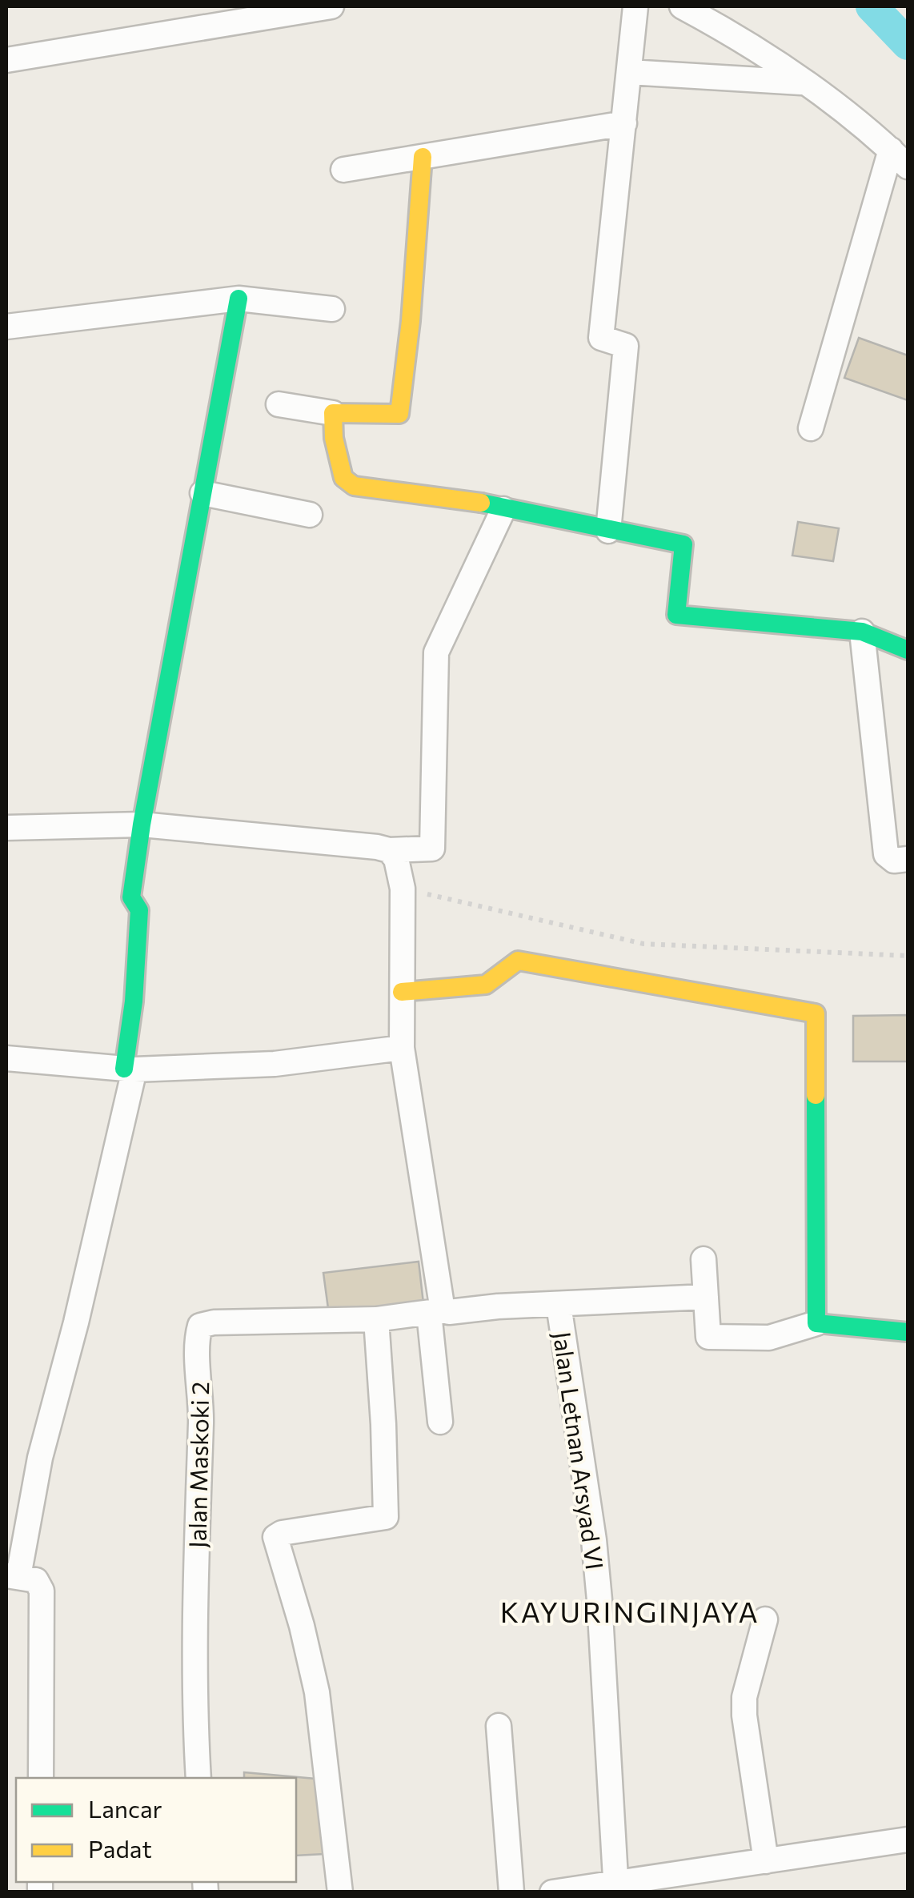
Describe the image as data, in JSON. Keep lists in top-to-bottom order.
{
  "streets": {
    "street": ["Jalan Letnan Arsyad VI", "Jalan Maskoki 2"]
  },
  "districts": ["KAYURINGINJAYA"],
  "legend": ["Lancar", "Padat"]
}
